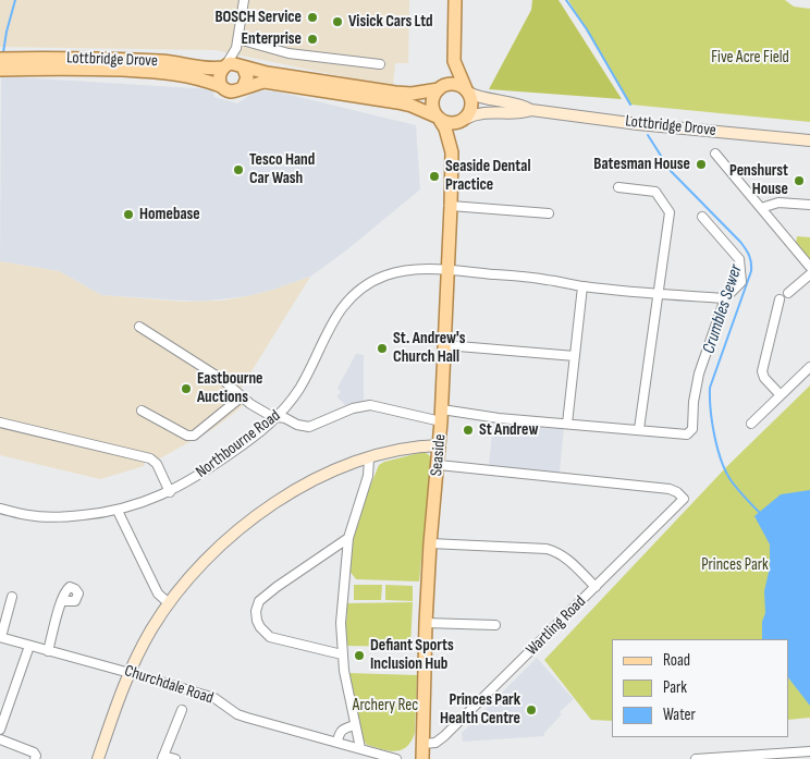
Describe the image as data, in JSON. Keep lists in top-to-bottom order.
{
  "streets": {
    "main road": ["Lottbridge Drove", "Seaside"],
    "street": ["Northbourne Road", "Wartling Road", "Churchdale Road"]
  },
  "crossings": [
    ["Lottbridge Drove", "Seaside"],
    ["Northbourne Road", "Seaside"],
    ["Seaside", "Wartling Road"]
  ],
  "water": ["Crumbles Sewer"],
  "parks": ["Five Acre Field", "Princes Park", "Archery Rec"],
  "places": [
    "BOSCH Service",
    "Visick Cars Ltd",
    "Enterprise",
    "Batesman House",
    "Tesco Hand Car Wash",
    "Seaside Dental Practice",
    "Penshurst House",
    "Homebase",
    "St. Andrew's Church Hall",
    "Eastbourne Auctions",
    "St Andrew",
    "Defiant Sports Inclusion Hub",
    "Princes Park Health Centre"
  ],
  "legend": ["Road", "Park", "Water"]
}
